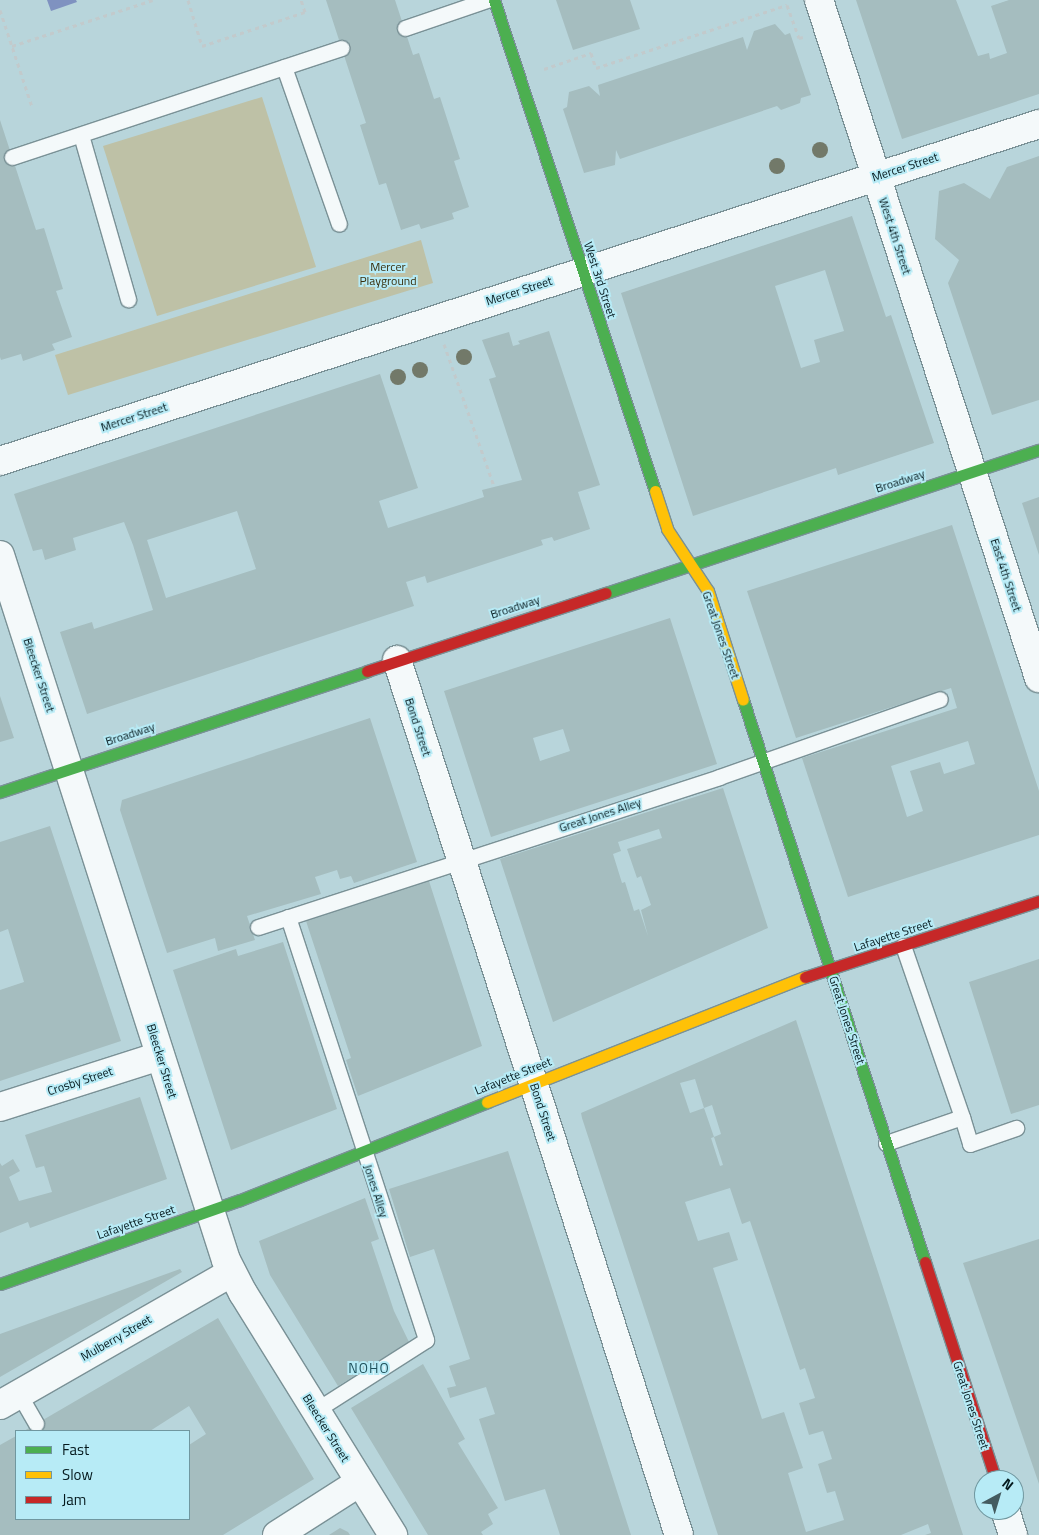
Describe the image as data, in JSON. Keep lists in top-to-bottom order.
{
  "streets": {
    "main road": [
      "West 3rd Street",
      "Broadway",
      "Great Jones Street",
      "Lafayette Street"
    ],
    "street": [
      "Mercer Street",
      "West 4th Street",
      "East 4th Street",
      "Bleecker Street",
      "Bond Street",
      "Crosby Street",
      "Mulberry Street"
    ],
    "lane": ["Great Jones Alley", "Jones Alley"]
  },
  "crossings": [
    ["Mercer Street", "West 4th Street"],
    ["Mercer Street", "West 3rd Street"],
    ["West 4th Street", "Broadway"],
    ["West 4th Street", "East 4th Street"],
    ["West 3rd Street", "Broadway"],
    ["West 3rd Street", "Great Jones Street"],
    ["Broadway", "East 4th Street"],
    ["Broadway", "Great Jones Street"],
    ["Broadway", "Bleecker Street"],
    ["Broadway", "Bond Street"],
    ["Great Jones Street", "Great Jones Alley"],
    ["Great Jones Street", "Lafayette Street"],
    ["Bleecker Street", "Lafayette Street"],
    ["Bleecker Street", "Crosby Street"],
    ["Bleecker Street", "Jones Alley"],
    ["Bleecker Street", "Mulberry Street"],
    ["Bond Street", "Great Jones Alley"],
    ["Bond Street", "Lafayette Street"],
    ["Great Jones Alley", "Jones Alley"],
    ["Lafayette Street", "Jones Alley"]
  ],
  "districts": ["NOHO"],
  "parks": ["Mercer Playground"],
  "legend": ["Fast", "Slow", "Jam"],
  "north": "top right"
}
